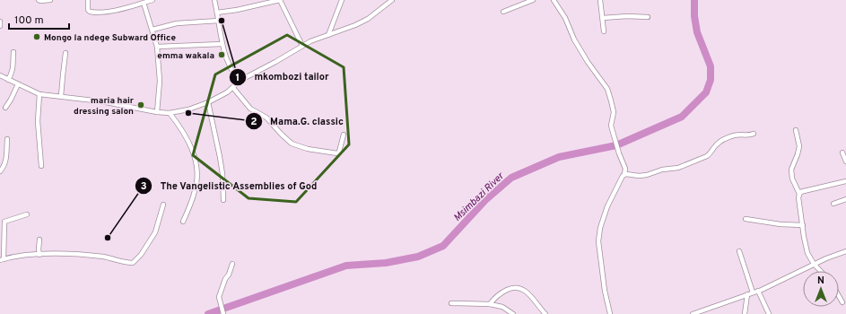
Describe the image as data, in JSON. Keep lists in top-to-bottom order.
{
  "water": ["Msimbazi River"],
  "places": [
    "mkombozi tailor",
    "Mongo la ndege Subward Office",
    "emma wakala",
    "maria hair dressing salon",
    "Mama.G. classic",
    "The Vangelistic Assemblies of God"
  ],
  "scale_bar": "100 m",
  "north": "top"
}
